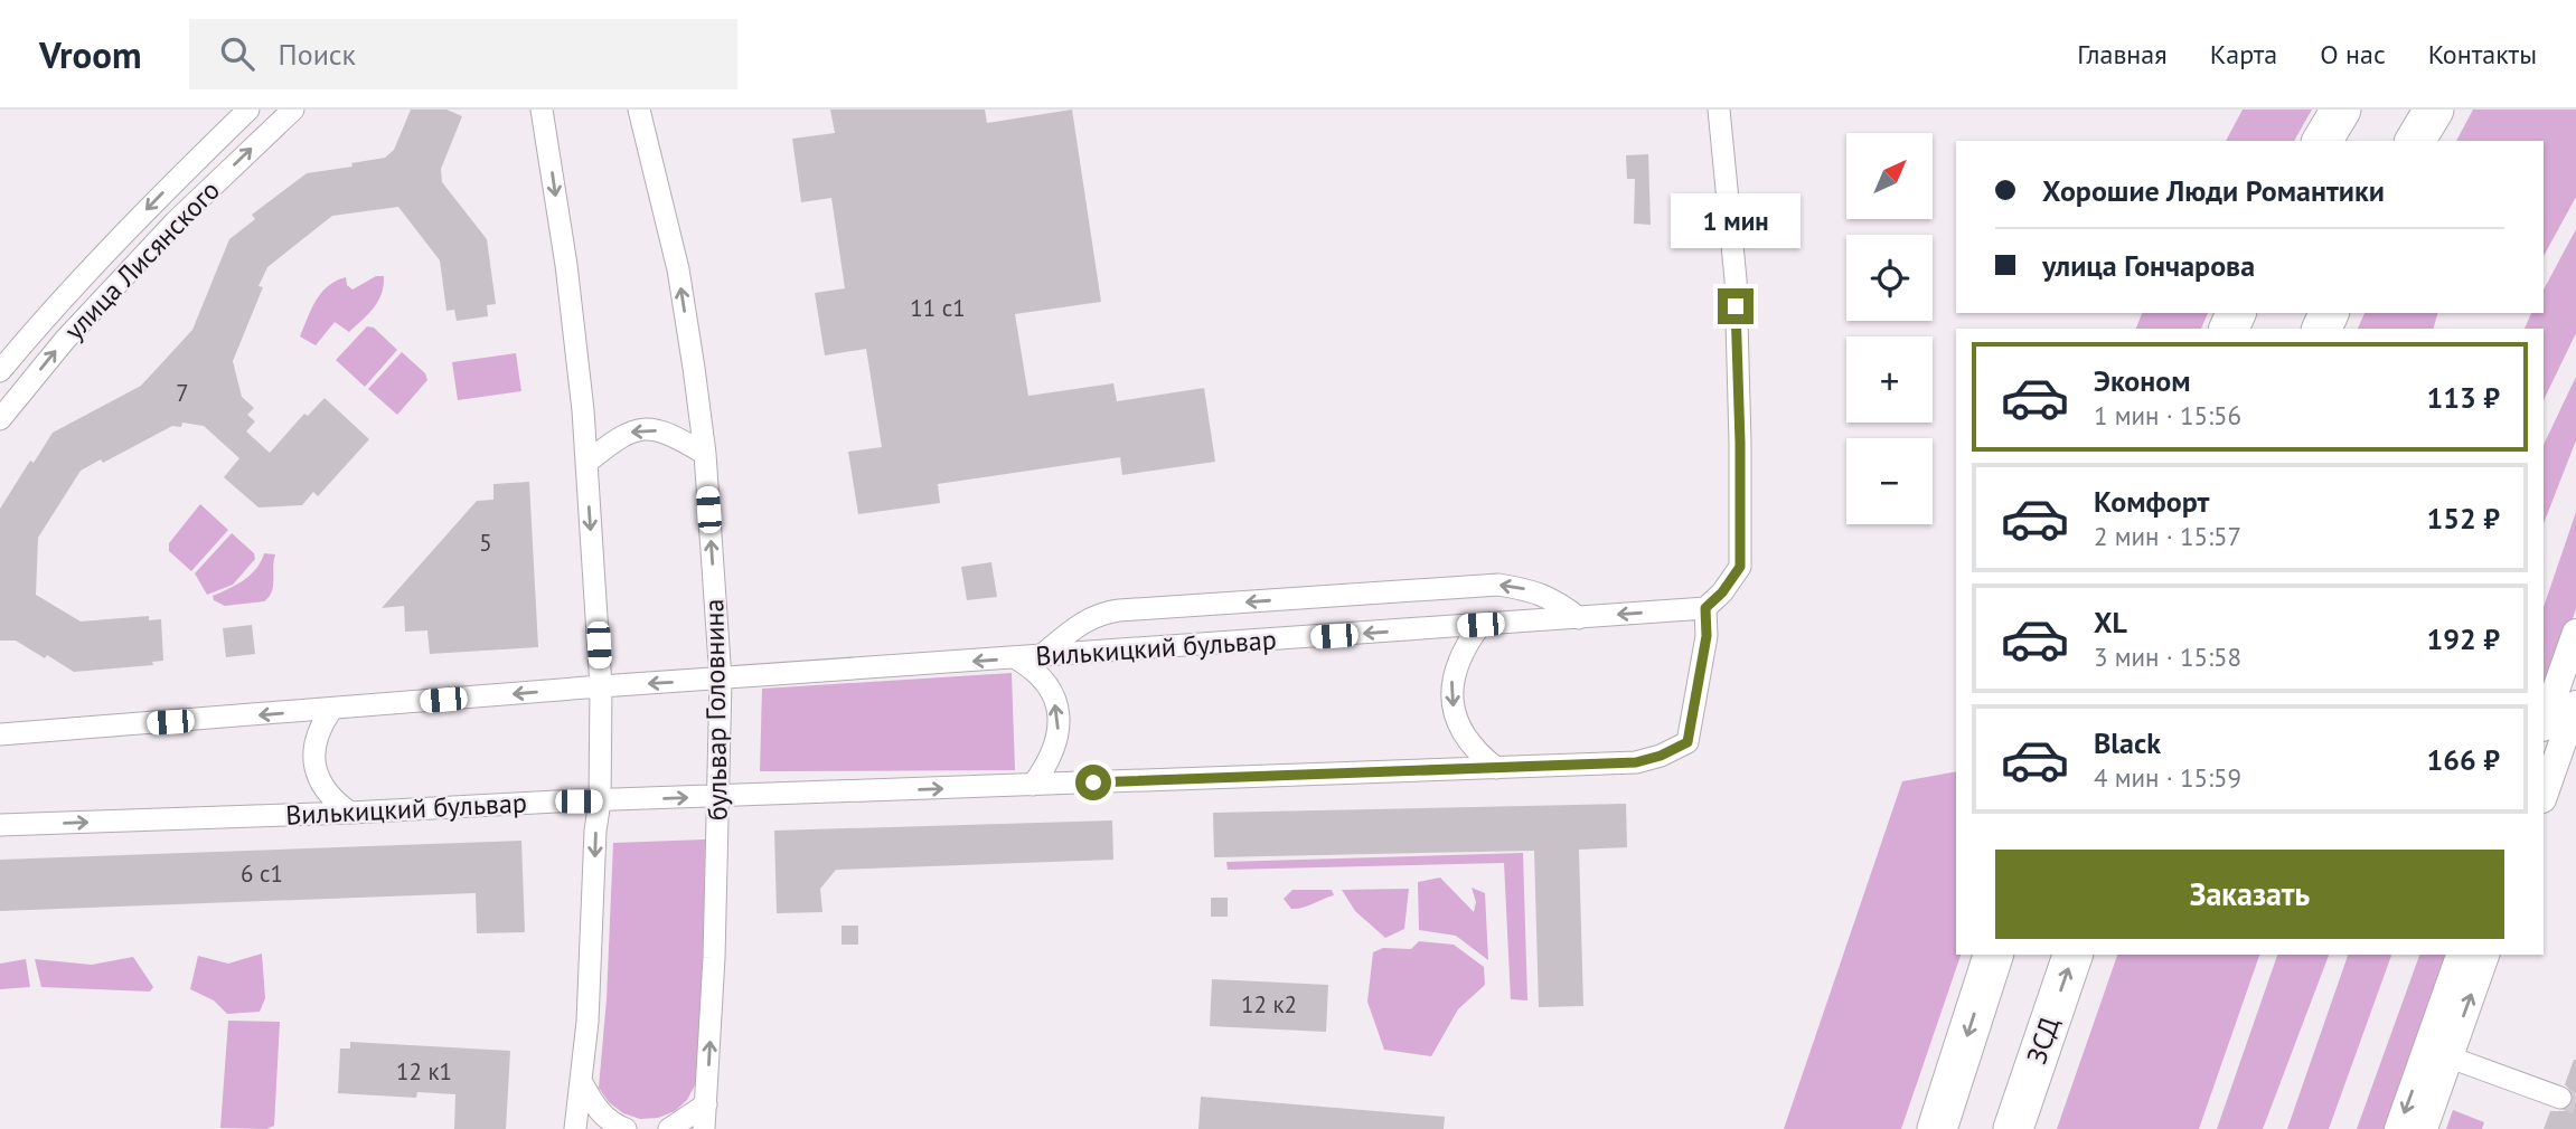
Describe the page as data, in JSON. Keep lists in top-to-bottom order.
{
  "streets": {
    "highway": ["ЗСД"],
    "street": ["улица Лисянского", "Вилькицкий бульвар", "бульвар Головнина"]
  },
  "crossings": [
    ["Вилькицкий бульвар", "бульвар Головнина"]
  ],
  "house_numbers": [
    "11 с1",
    "7",
    "5",
    "6 с1",
    "12 к2",
    "12 к1"
  ],
  "north": "top right",
  "page": {
    "header": "Vroom",
    "search": "Поиск",
    "nav": [
      "Главная",
      "Карта",
      "О нас",
      "Контакты"
    ],
    "map_buttons": ["+", "−"],
    "banner": ["Хорошие Люди Романтики", "улица Гончарова"],
    "bubble": "1 мин",
    "list": [
      {
        "name": "Эконом",
        "note": "1 мин · 15:56",
        "value": "113 ₽"
      },
      {
        "name": "Комфорт",
        "note": "2 мин · 15:57",
        "value": "152 ₽"
      },
      {
        "name": "XL",
        "note": "3 мин · 15:58",
        "value": "192 ₽"
      },
      {
        "name": "Black",
        "note": "4 мин · 15:59",
        "value": "166 ₽"
      }
    ],
    "buttons": "Заказать"
  }
}
